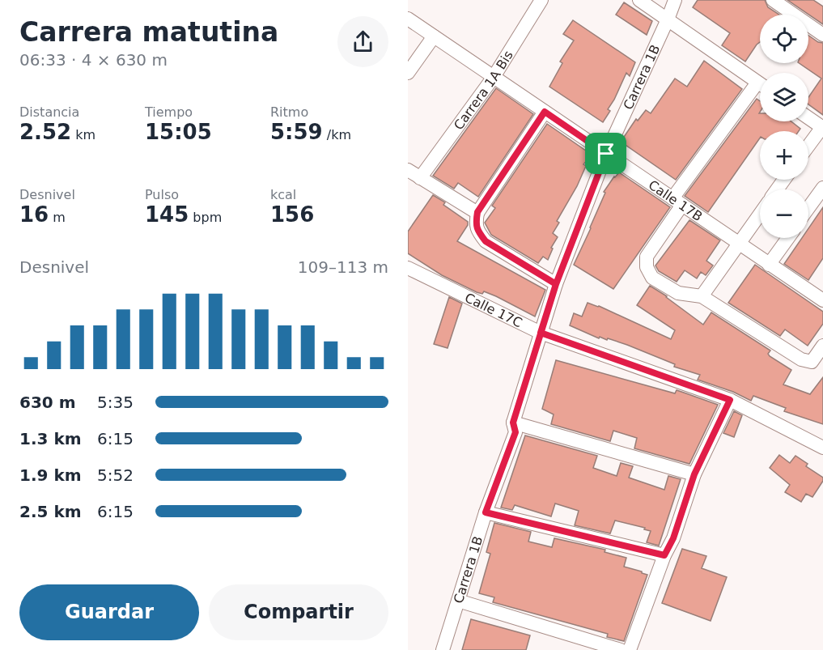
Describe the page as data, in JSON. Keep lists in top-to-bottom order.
{
  "streets": {
    "street": [
      "Carrera 1B",
      "Carrera 1A Bis",
      "Calle 17B",
      "Calle 17C"
    ]
  },
  "crossings": [
    ["Carrera 1B", "Calle 17B"],
    ["Carrera 1B", "Calle 17C"],
    ["Carrera 1A Bis", "Calle 17B"]
  ],
  "page": {
    "heading": ["Carrera matutina", "06:33 · 4 × 630 m"],
    "map_buttons": ["+", "−"],
    "stats": [
      ["Distancia", "2.52 km"],
      ["Tiempo", "15:05"],
      ["Ritmo", "5:59 /km"],
      ["Desnivel", "16 m"],
      ["Pulso", "145 bpm"],
      ["kcal", "156"]
    ],
    "chart": ["Desnivel", "109–113 m"],
    "list": [
      {
        "name": "630 m",
        "note": "5:35"
      },
      {
        "name": "1.3 km",
        "note": "6:15"
      },
      {
        "name": "1.9 km",
        "note": "5:52"
      },
      {
        "name": "2.5 km",
        "note": "6:15"
      }
    ],
    "buttons": ["Guardar", "Compartir"]
  }
}
